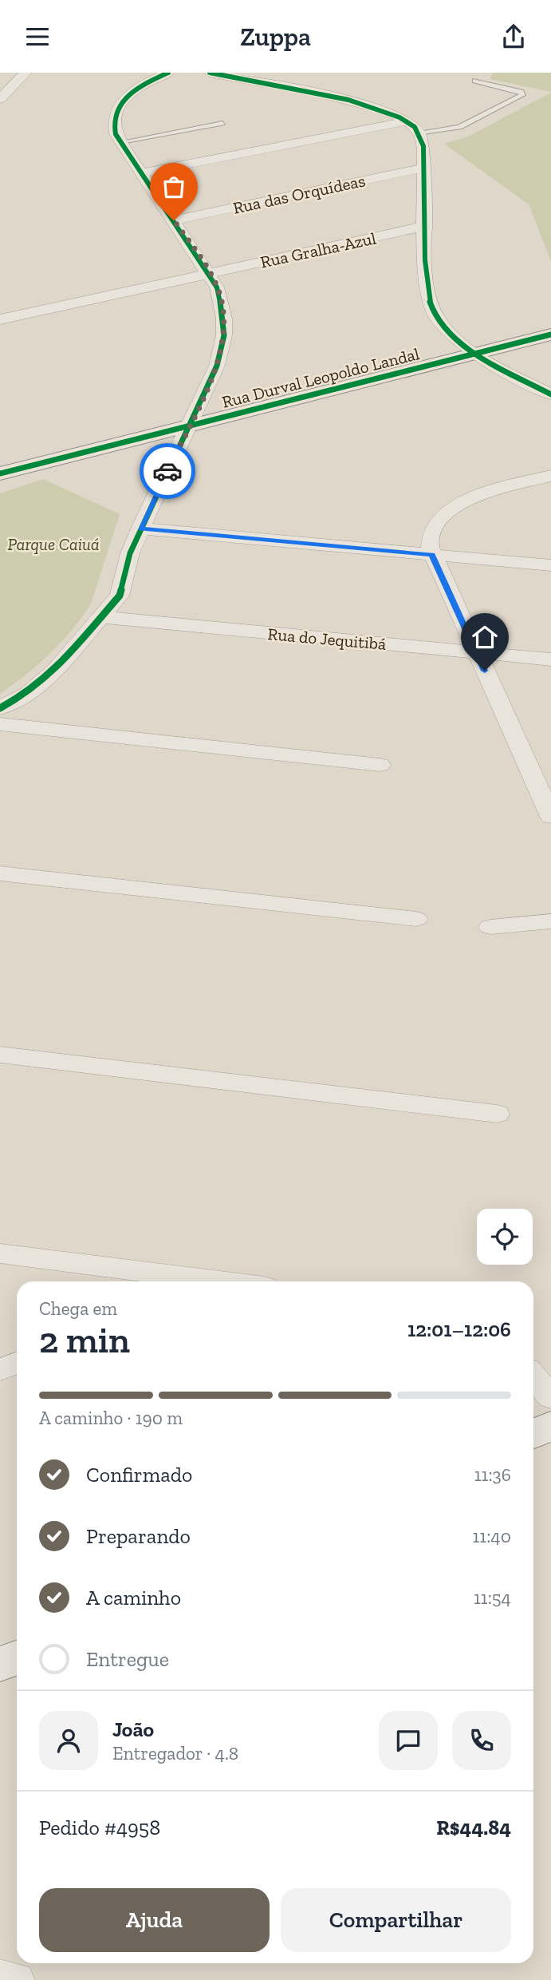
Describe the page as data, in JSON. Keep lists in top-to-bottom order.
{
  "streets": {
    "street": [
      "Rua das Orquídeas",
      "Rua Gralha-Azul",
      "Rua Durval Leopoldo Landal",
      "Rua do Jequitibá"
    ]
  },
  "parks": ["Parque Caiuá"],
  "page": {
    "header": "Zuppa",
    "heading": ["2 min", "Chega em", "12:01–12:06"],
    "panel": [
      "João",
      "Entregador · 4.8",
      "Pedido #4958",
      "R$44.84"
    ],
    "bar": "A caminho · 190 m",
    "list": [
      ["Confirmado", "11:36"],
      ["Preparando", "11:40"],
      ["A caminho", "11:54"],
      "Entregue"
    ],
    "buttons": ["Ajuda", "Compartilhar"]
  }
}
